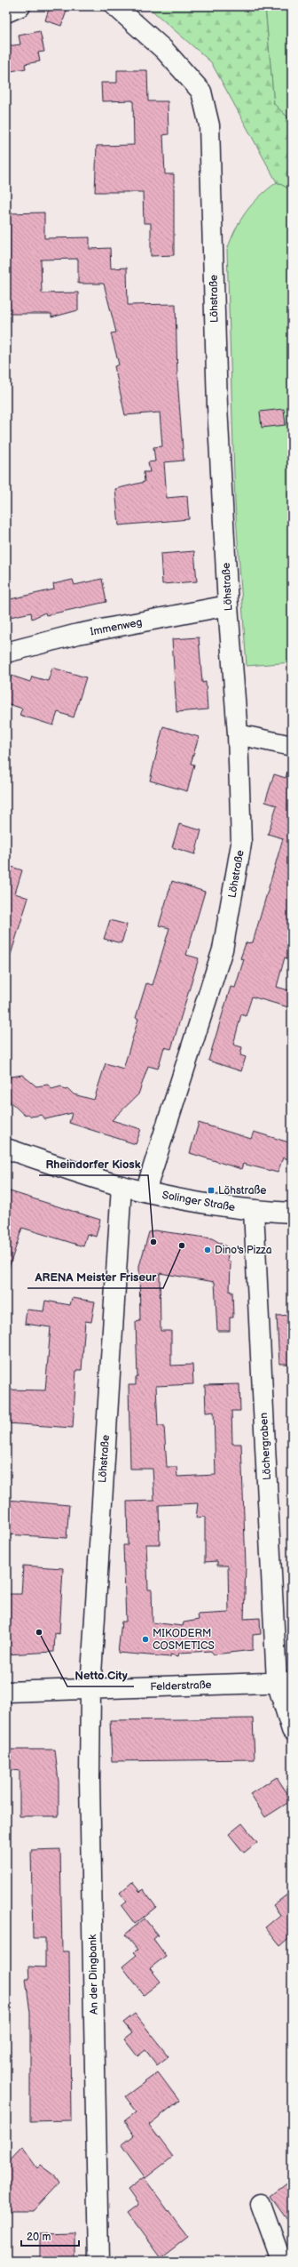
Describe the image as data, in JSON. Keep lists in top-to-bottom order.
{
  "streets": {
    "street": [
      "Löhstraße",
      "Immenweg",
      "Solinger Straße",
      "Löchergraben",
      "Felderstraße",
      "An der Dingbank"
    ]
  },
  "crossings": [
    ["Löhstraße", "Immenweg"],
    ["Löhstraße", "Solinger Straße"],
    ["Löhstraße", "Felderstraße"],
    ["Löhstraße", "An der Dingbank"],
    ["Solinger Straße", "Löchergraben"],
    ["Löchergraben", "Felderstraße"],
    ["Felderstraße", "An der Dingbank"]
  ],
  "places": {
    "transit": ["Löhstraße"],
    "other": [
      "Rheindorfer Kiosk",
      "ARENA Meister Friseur",
      "Dino's Pizza",
      "Netto City",
      "MIKODERM COSMETICS"
    ]
  },
  "scale_bar": "20 m"
}
